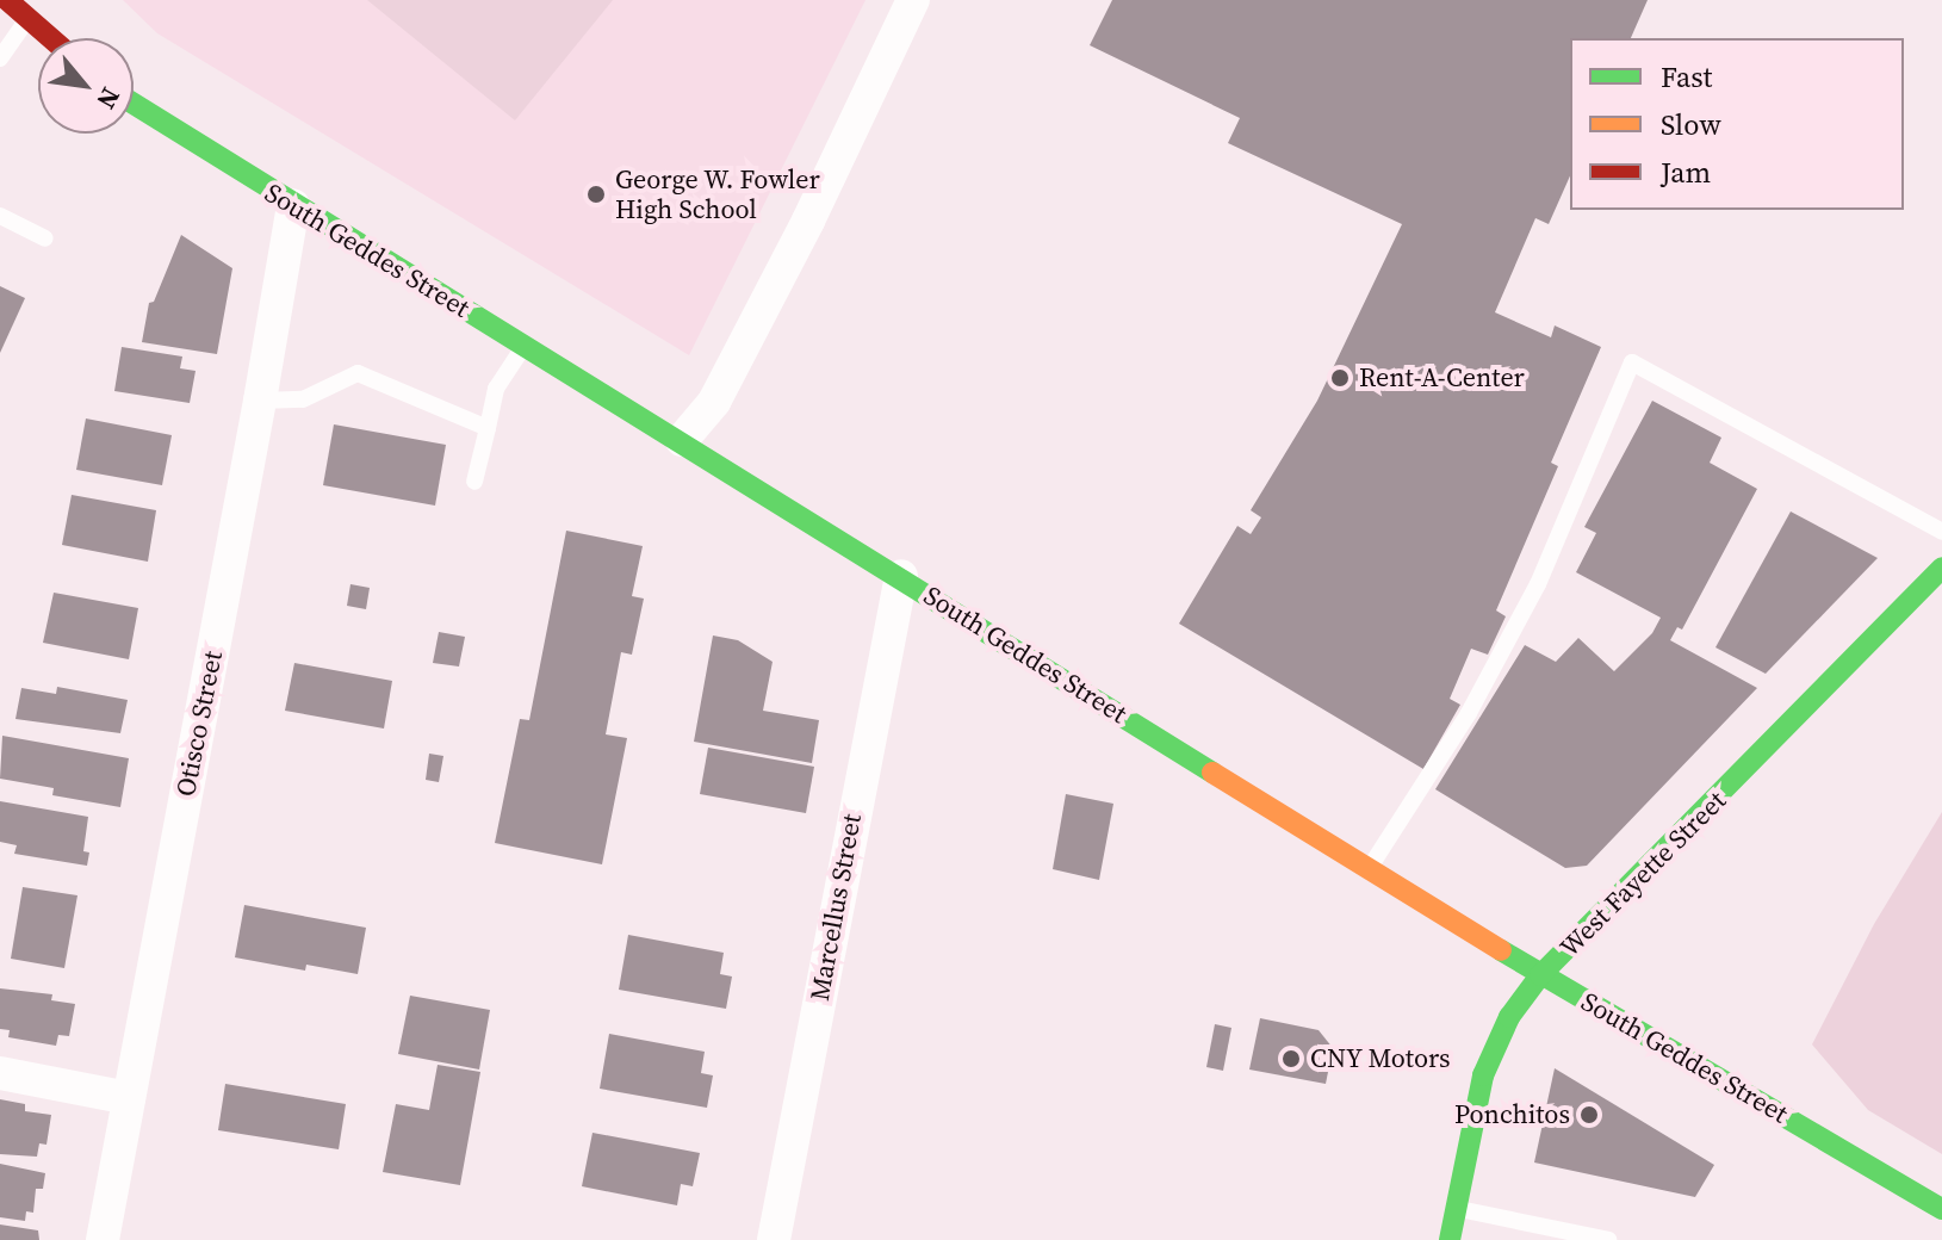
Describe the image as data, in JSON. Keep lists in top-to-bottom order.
{
  "streets": {
    "main road": ["South Geddes Street", "West Fayette Street"],
    "street": ["Otisco Street", "Marcellus Street"]
  },
  "crossings": [
    ["South Geddes Street", "Otisco Street"],
    ["South Geddes Street", "West Fayette Street"],
    ["South Geddes Street", "Marcellus Street"]
  ],
  "places": [
    "George W. Fowler High School",
    "Rent-A-Center",
    "CNY Motors",
    "Ponchitos"
  ],
  "legend": ["Fast", "Slow", "Jam"],
  "north": "bottom right"
}
